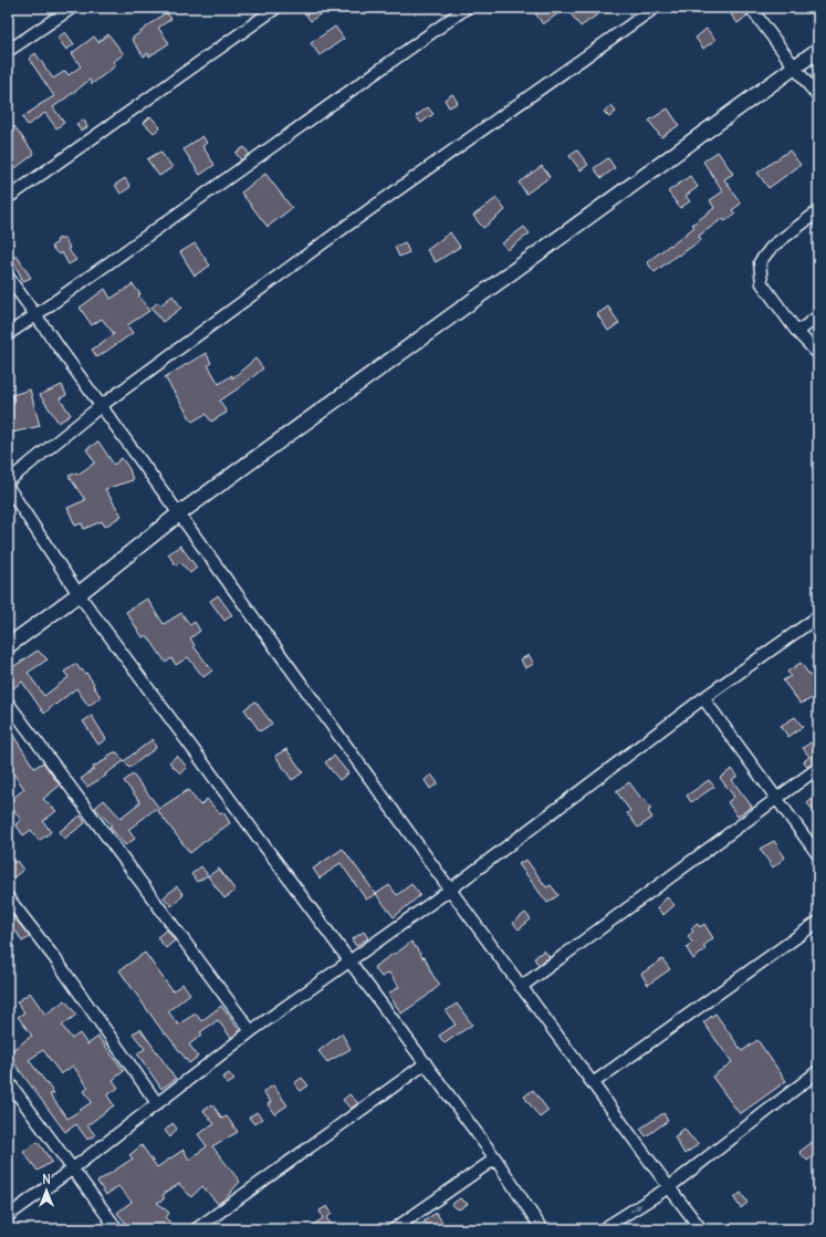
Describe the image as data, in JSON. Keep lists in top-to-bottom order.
{
  "north": "top"
}
